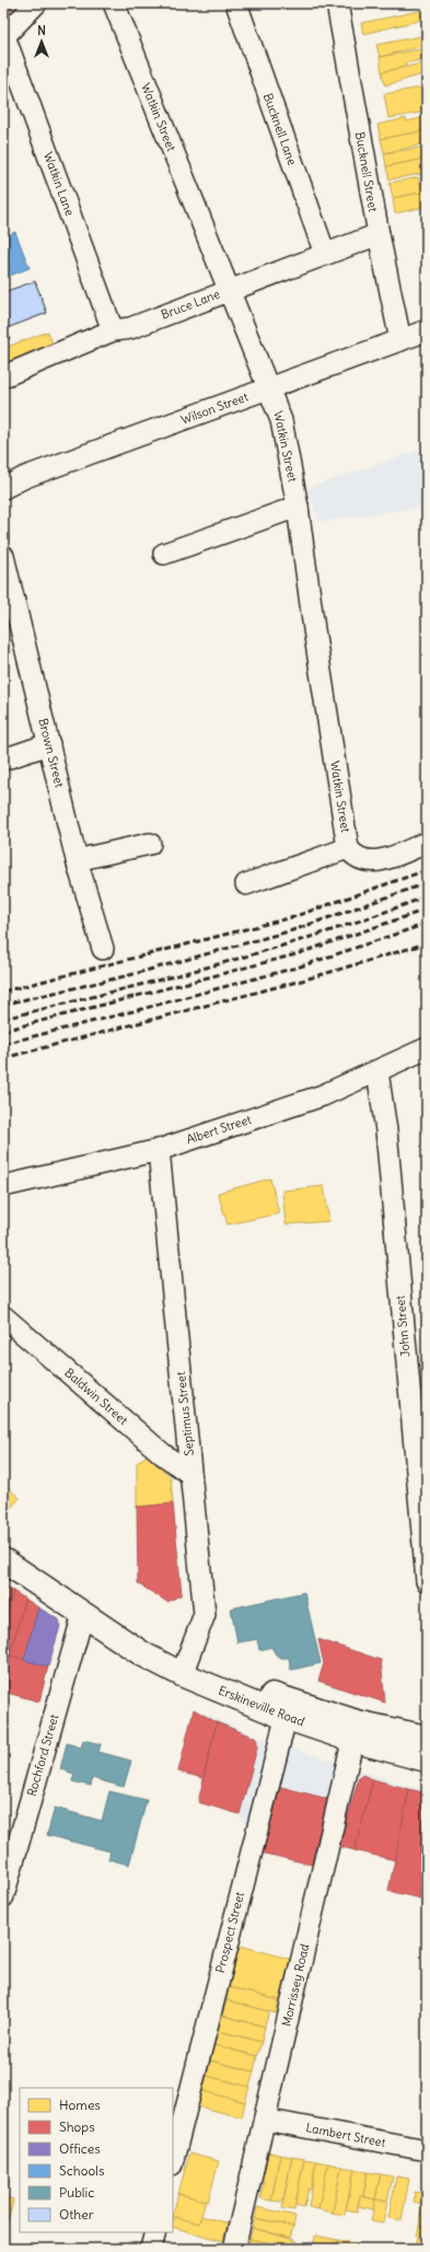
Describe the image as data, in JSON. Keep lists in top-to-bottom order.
{
  "streets": {
    "main road": ["Erskineville Road"],
    "street": [
      "Watkin Street",
      "Bucknell Lane",
      "Bucknell Street",
      "Watkin Lane",
      "Bruce Lane",
      "Wilson Street",
      "Brown Street",
      "Albert Street",
      "John Street",
      "Baldwin Street",
      "Septimus Street",
      "Rochford Street",
      "Prospect Street",
      "Morrissey Road",
      "Lambert Street"
    ]
  },
  "crossings": [
    ["Watkin Street", "Bruce Lane"],
    ["Watkin Street", "Wilson Street"],
    ["Bucknell Lane", "Bruce Lane"],
    ["Bucknell Street", "Bruce Lane"],
    ["Bucknell Street", "Wilson Street"],
    ["Watkin Lane", "Bruce Lane"],
    ["Albert Street", "John Street"],
    ["Albert Street", "Septimus Street"],
    ["Baldwin Street", "Septimus Street"],
    ["Septimus Street", "Erskineville Road"],
    ["Erskineville Road", "Rochford Street"],
    ["Erskineville Road", "Prospect Street"],
    ["Erskineville Road", "Morrissey Road"],
    ["Morrissey Road", "Lambert Street"]
  ],
  "legend": [
    "Homes",
    "Shops",
    "Offices",
    "Schools",
    "Public",
    "Other"
  ],
  "north": "top"
}
